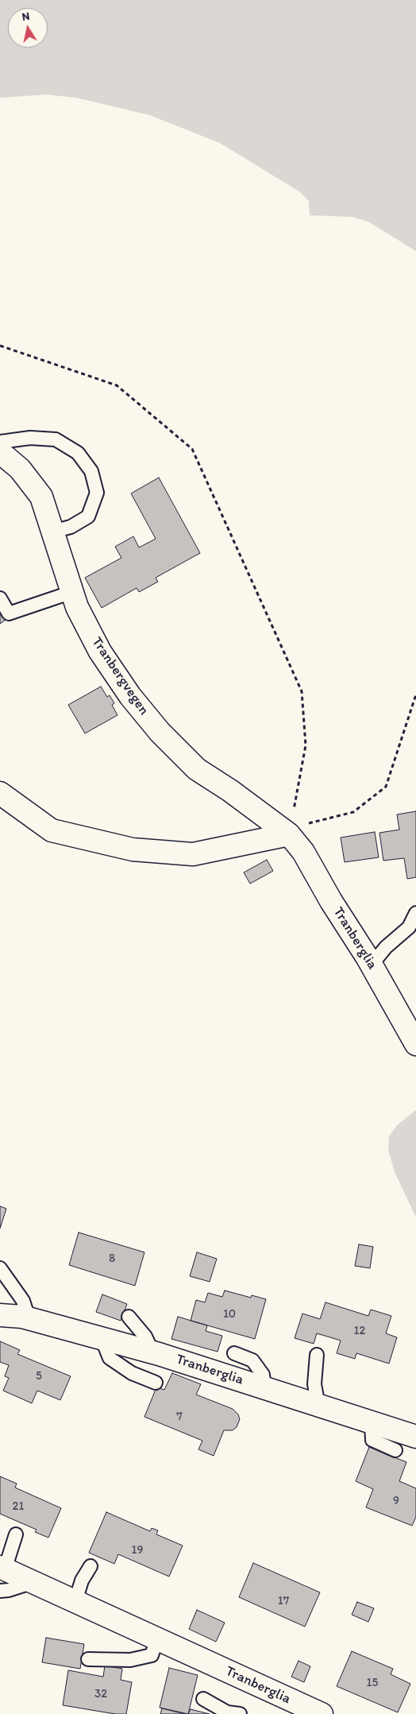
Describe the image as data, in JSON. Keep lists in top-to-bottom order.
{
  "streets": {
    "street": ["Tranbergvegen", "Tranberglia"]
  },
  "crossings": [
    ["Tranbergvegen", "Tranberglia"]
  ],
  "house_numbers": [
    "8",
    "10",
    "12",
    "5",
    "7",
    "9",
    "21",
    "19",
    "17",
    "15",
    "32"
  ],
  "north": "top"
}
